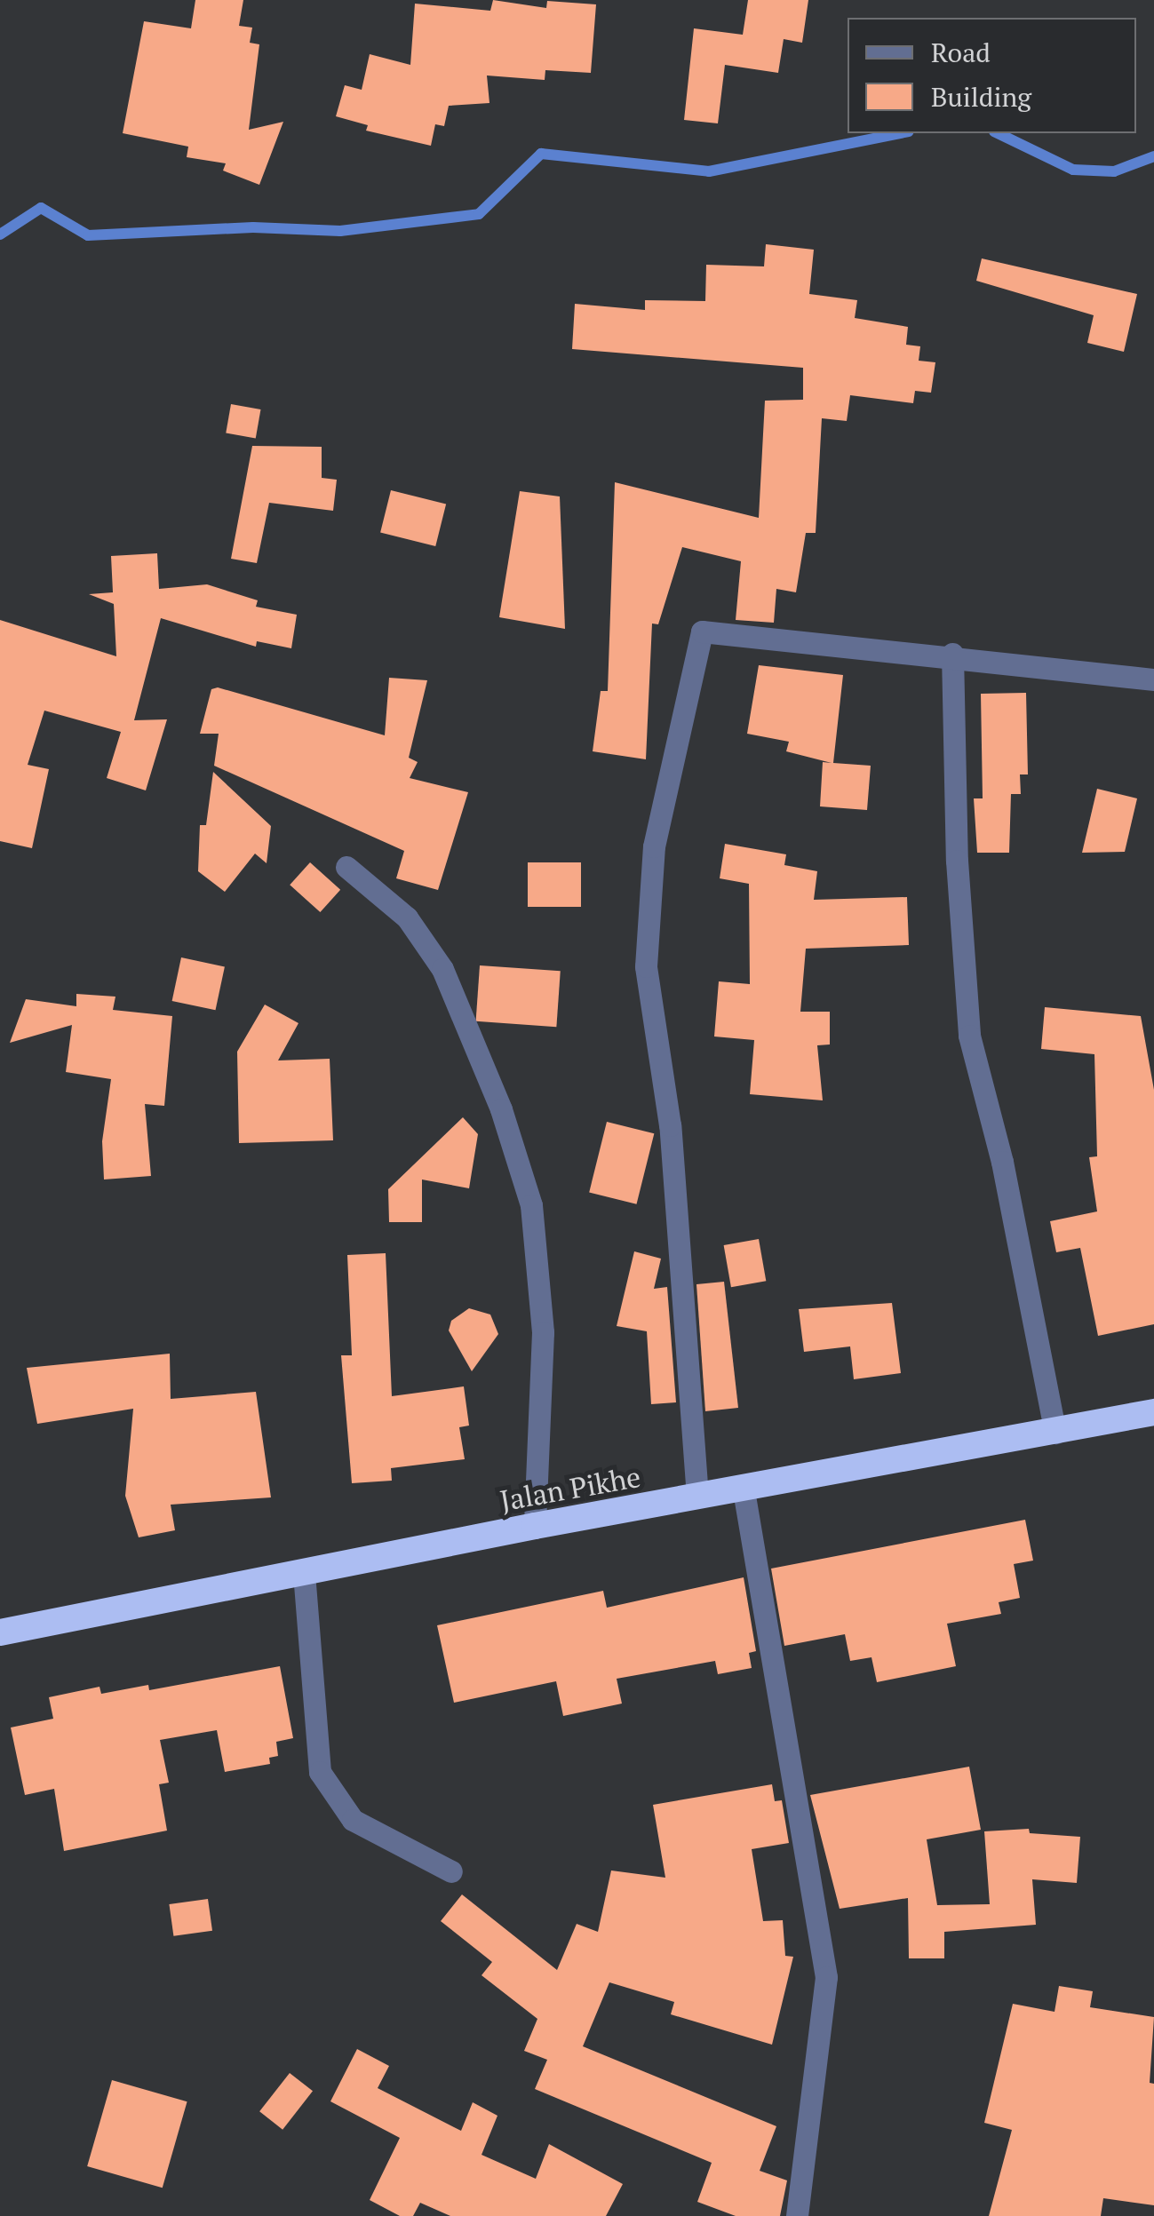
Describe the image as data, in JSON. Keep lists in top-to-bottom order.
{
  "streets": {
    "highway": ["Jalan Pikhe"]
  },
  "legend": ["Road", "Building"]
}
